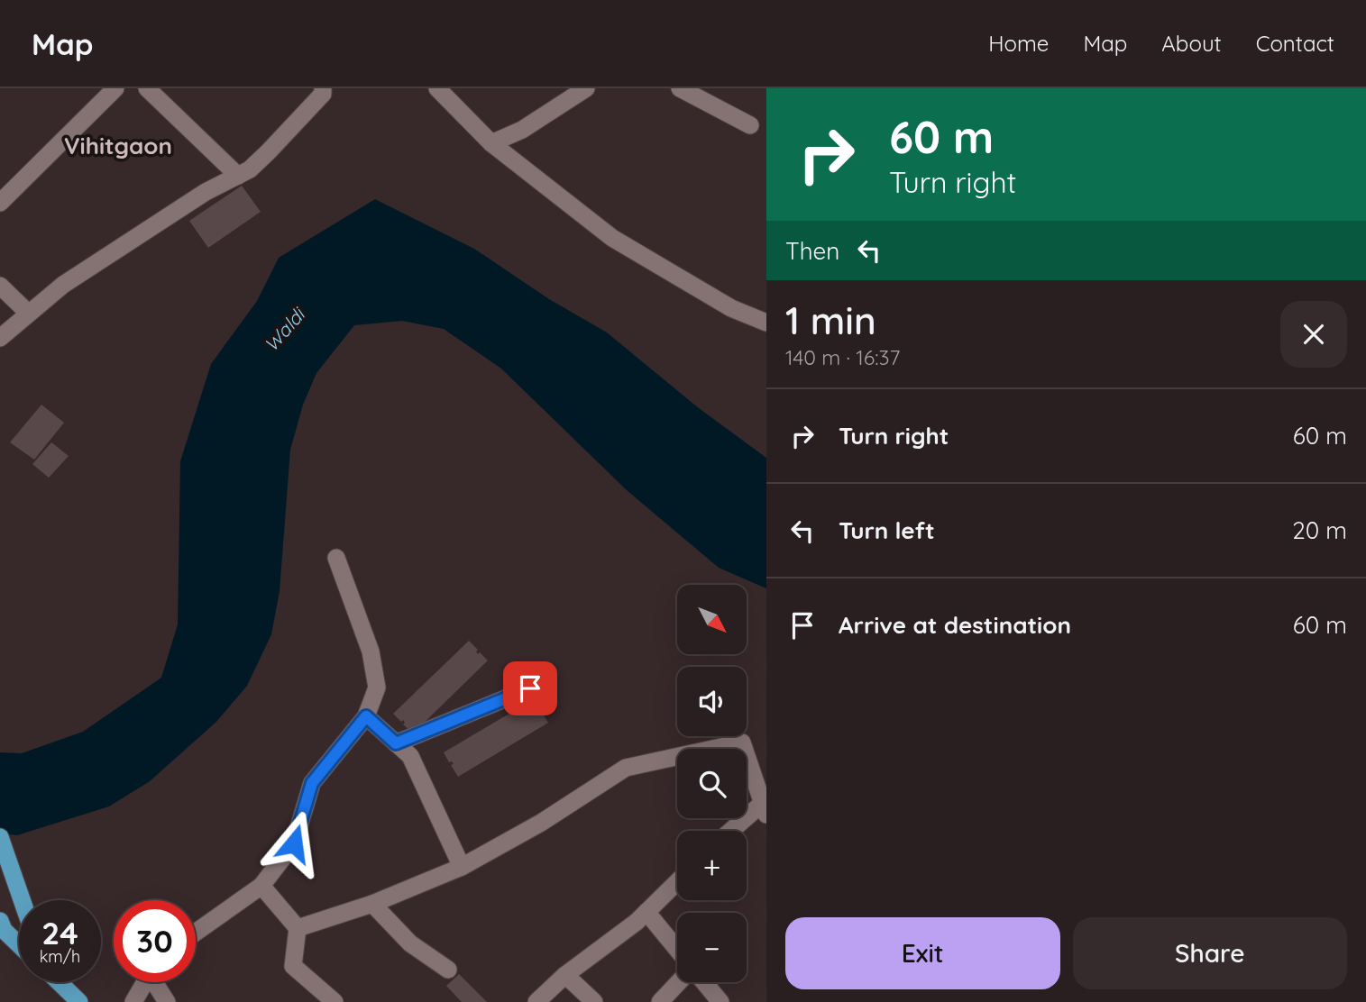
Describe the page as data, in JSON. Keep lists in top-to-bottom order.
{
  "districts": ["Vihitgaon"],
  "water": ["Waldi"],
  "north": "bottom right",
  "page": {
    "header": "Map",
    "nav": [
      "Home",
      "Map",
      "About",
      "Contact"
    ],
    "turn": ["60 m", "Turn right"],
    "then": "Then",
    "heading": ["1 min", "140 m · 16:37"],
    "list": [
      {
        "name": "Turn right",
        "value": "60 m"
      },
      {
        "name": "Turn left",
        "value": "20 m"
      },
      {
        "name": "Arrive at destination",
        "value": "60 m"
      }
    ],
    "map_buttons": ["+", "−"],
    "speed": "24 km/h",
    "limit": "30",
    "buttons": ["Exit", "Share"]
  }
}
